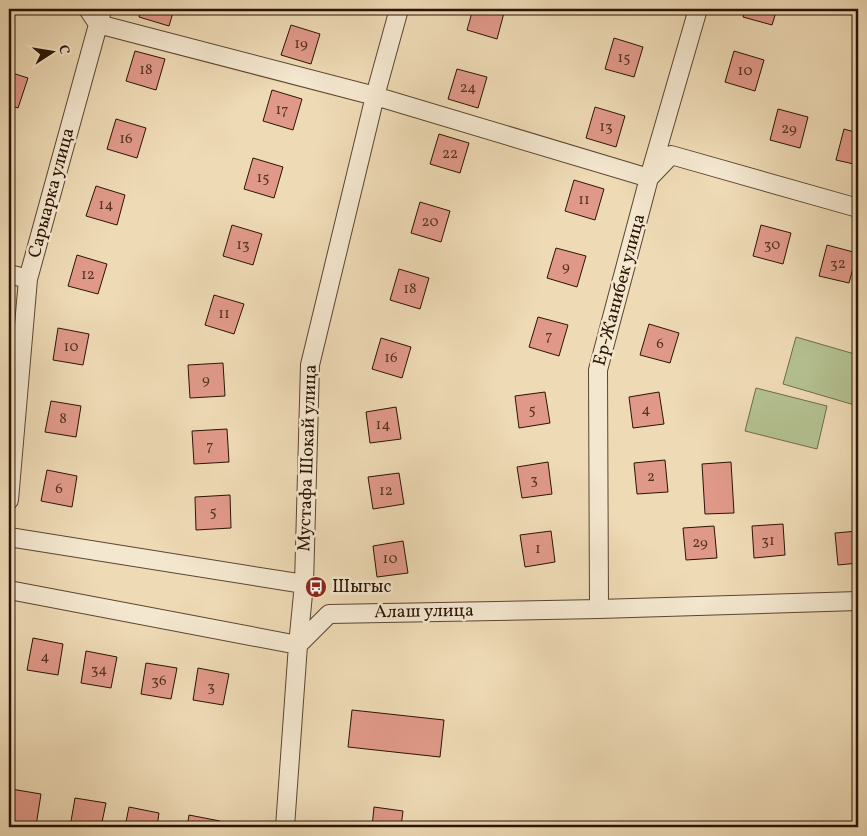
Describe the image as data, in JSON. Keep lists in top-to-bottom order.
{
  "streets": {
    "street": [
      "Сарыарка улица",
      "Ер-Жанибек улица",
      "Мустафа Шокай улица",
      "Алаш улица"
    ]
  },
  "crossings": [
    ["Ер-Жанибек улица", "Алаш улица"],
    ["Мустафа Шокай улица", "Алаш улица"]
  ],
  "places": {
    "bus stop": ["Шыгыс"]
  },
  "house_numbers": [
    "19",
    "15",
    "18",
    "10",
    "24",
    "17",
    "13",
    "29",
    "16",
    "22",
    "15",
    "11",
    "14",
    "20",
    "13",
    "30",
    "32",
    "9",
    "12",
    "18",
    "11",
    "7",
    "6",
    "10",
    "16",
    "9",
    "5",
    "4",
    "8",
    "14",
    "7",
    "2",
    "3",
    "6",
    "12",
    "5",
    "31",
    "29",
    "1",
    "10",
    "4",
    "34",
    "36",
    "3"
  ],
  "north": "right"
}
